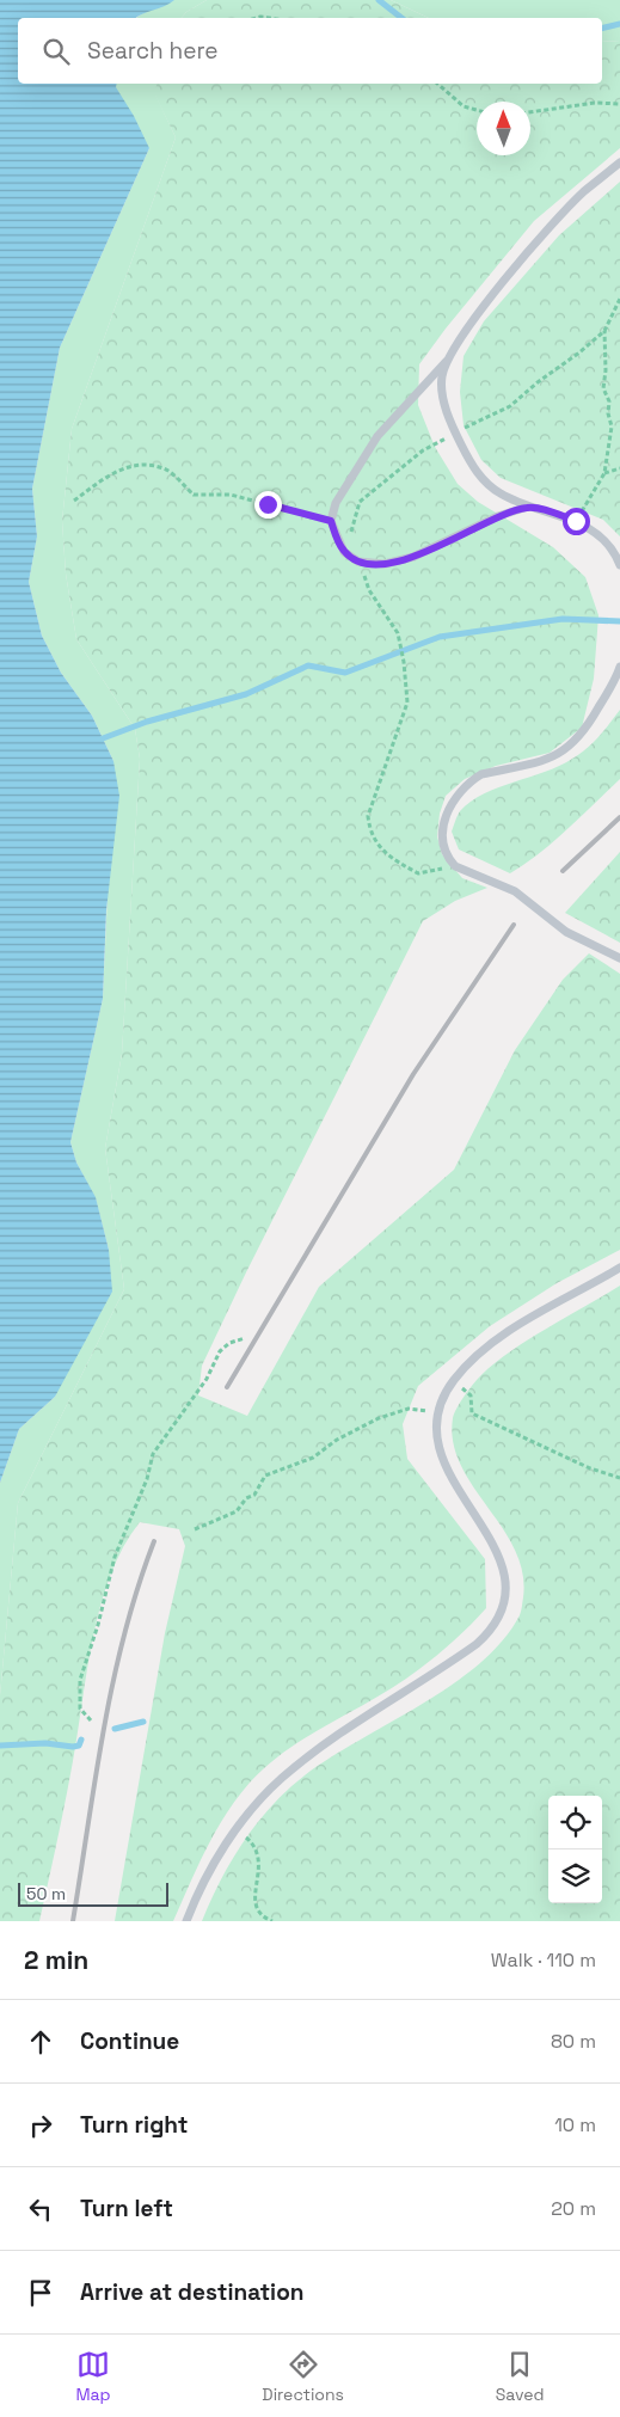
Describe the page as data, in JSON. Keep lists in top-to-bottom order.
{
  "scale_bar": "50 m",
  "north": "top",
  "page": {
    "search": "Search here",
    "scale": "50 m",
    "heading": ["2 min", "Walk · 110 m"],
    "list": [
      ["Continue", "80 m"],
      ["Turn right", "10 m"],
      ["Turn left", "20 m"],
      "Arrive at destination"
    ],
    "nav": ["Map", "Directions", "Saved"]
  }
}
